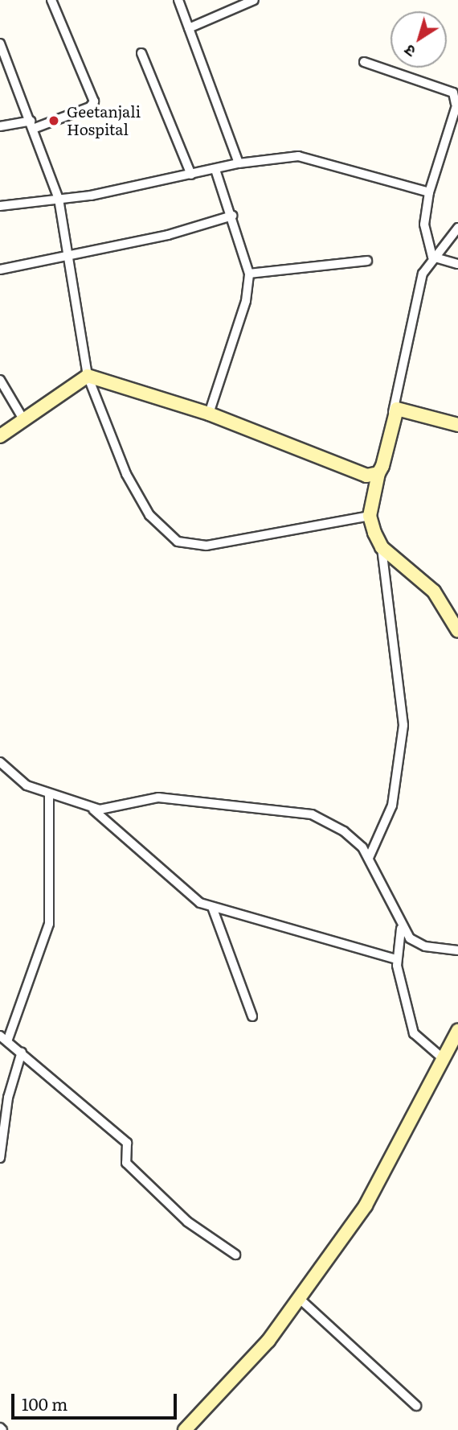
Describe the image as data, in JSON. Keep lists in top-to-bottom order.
{
  "places": ["Geetanjali Hospital"],
  "scale_bar": "100 m",
  "north": "bottom left"
}
